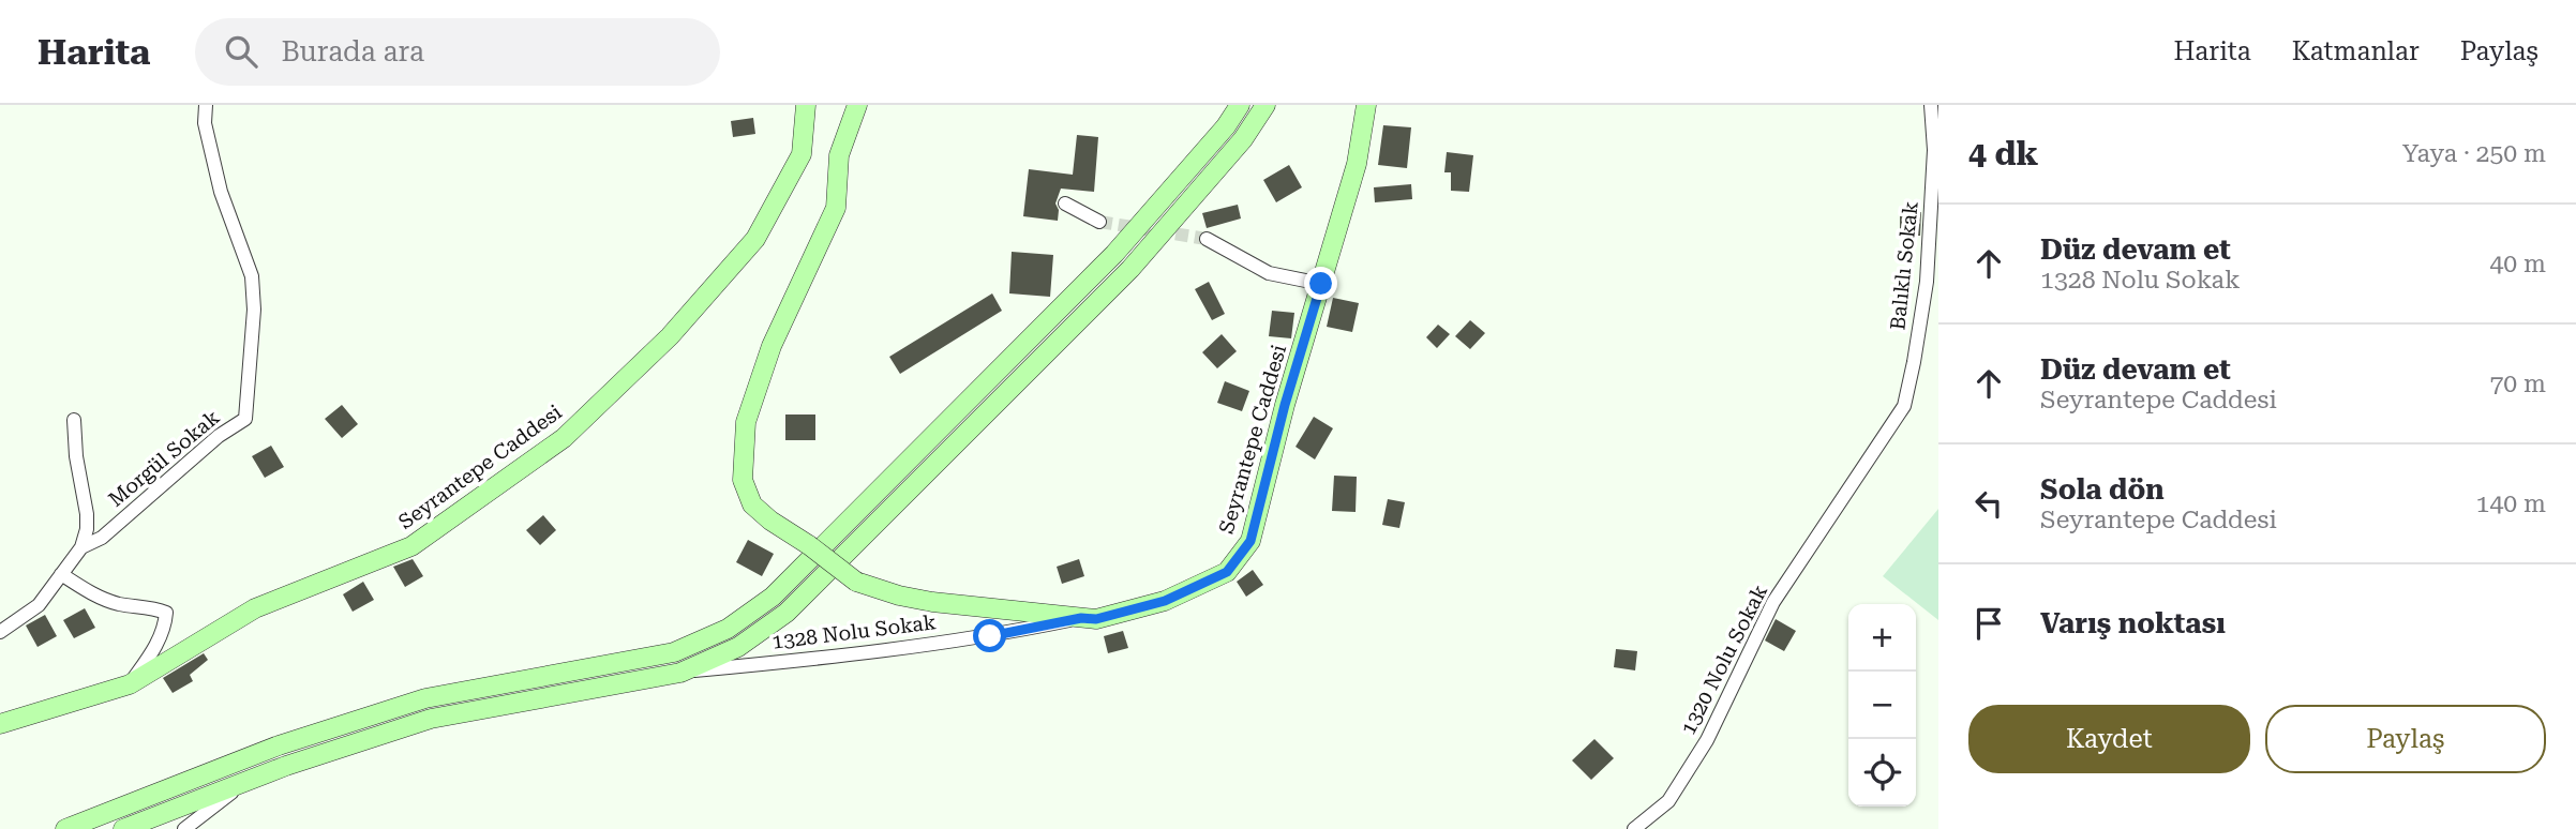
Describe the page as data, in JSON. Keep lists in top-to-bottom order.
{
  "streets": {
    "main road": ["Seyrantepe Caddesi"],
    "street": [
      "Balıklı Sokak",
      "Morgül Sokak",
      "1328 Nolu Sokak",
      "1320 Nolu Sokak"
    ]
  },
  "crossings": [
    ["Balıklı Sokak", "1320 Nolu Sokak"],
    ["Seyrantepe Caddesi", "1328 Nolu Sokak"]
  ],
  "page": {
    "header": "Harita",
    "search": "Burada ara",
    "nav": ["Harita", "Katmanlar", "Paylaş"],
    "heading": ["4 dk", "Yaya · 250 m"],
    "list": [
      ["Düz devam et", "1328 Nolu Sokak", "40 m"],
      ["Düz devam et", "Seyrantepe Caddesi", "70 m"],
      ["Sola dön", "Seyrantepe Caddesi", "140 m"],
      "Varış noktası"
    ],
    "map_buttons": ["+", "−"],
    "buttons": ["Kaydet", "Paylaş"]
  }
}
